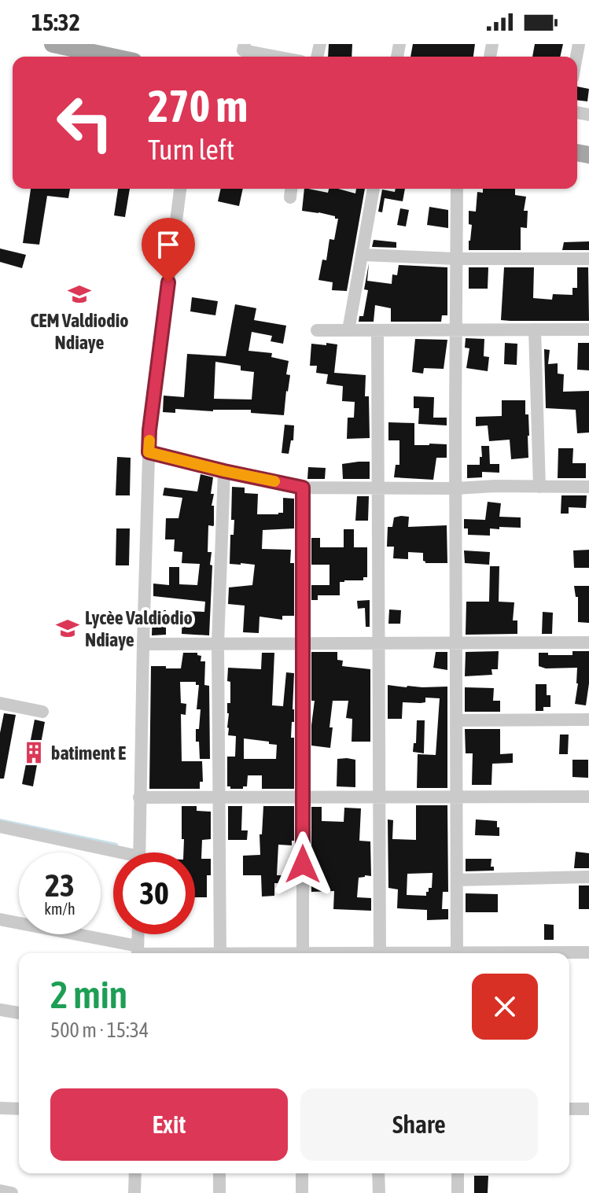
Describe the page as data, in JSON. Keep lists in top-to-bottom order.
{
  "places": {
    "school or university": ["CEM Valdiodio Ndiaye", "Lycèe Valdiodio Ndiaye"],
    "building": ["batiment E"]
  },
  "page": {
    "status": "15:32",
    "turn": ["270 m", "Turn left"],
    "speed": "23 km/h",
    "limit": "30",
    "heading": ["2 min", "500 m · 15:34"],
    "buttons": ["Exit", "Share"]
  }
}
